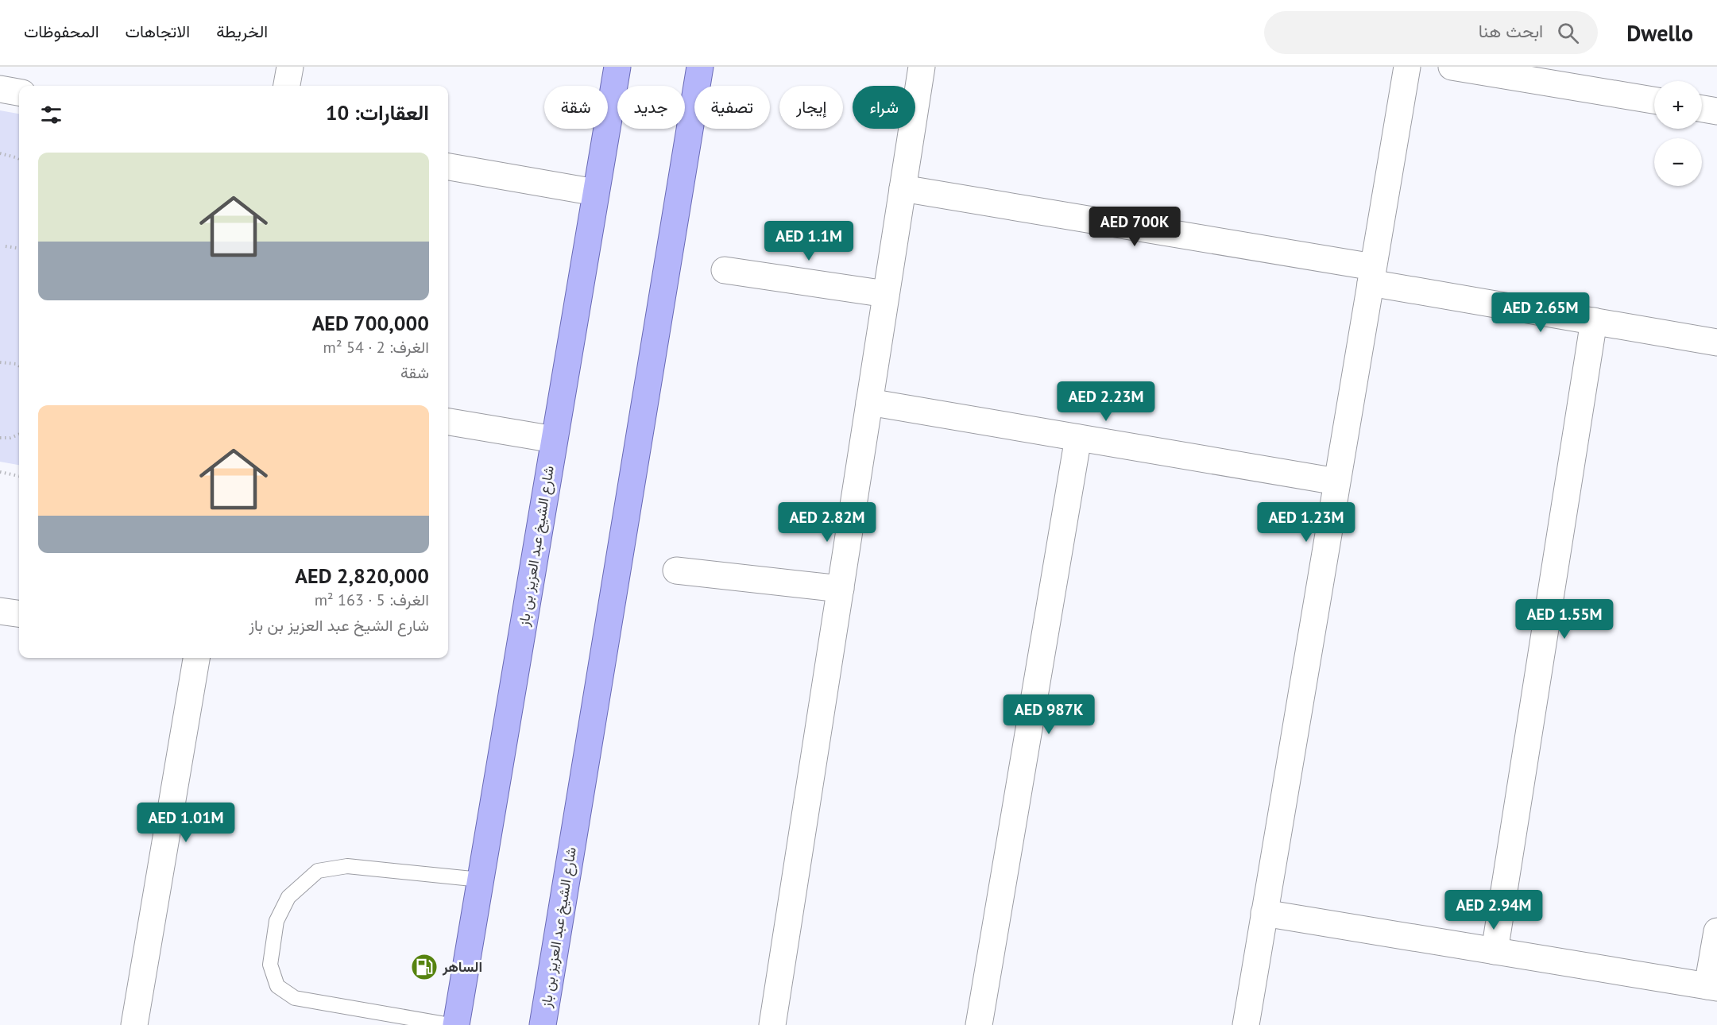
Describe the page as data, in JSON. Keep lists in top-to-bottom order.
{
  "streets": {
    "main road": ["شارع الشيخ عبد العزيز بن باز"]
  },
  "places": {
    "fuel station": ["الساهر"]
  },
  "page": {
    "header": "Dwello",
    "search": "ابحث هنا",
    "nav": ["الخريطة", "الاتجاهات", "المحفوظات"],
    "map_buttons": ["+", "−"],
    "chip": [
      "شراء",
      "إيجار",
      "تصفية",
      "جديد",
      "شقة"
    ],
    "heading": "العقارات: 10",
    "list": [
      {
        "name": "AED 700,000",
        "note": "الغرف: 2 · 54 m² · شقة"
      },
      {
        "name": "AED 2,820,000",
        "note": "الغرف: 5 · 163 m² · شارع الشيخ عبد العزيز بن باز"
      }
    ],
    "price": [
      "AED 700K",
      "AED 1.1M",
      "AED 2.65M",
      "AED 2.23M",
      "AED 2.82M",
      "AED 1.23M",
      "AED 1.55M",
      "AED 987K",
      "AED 1.01M",
      "AED 2.94M"
    ]
  }
}
